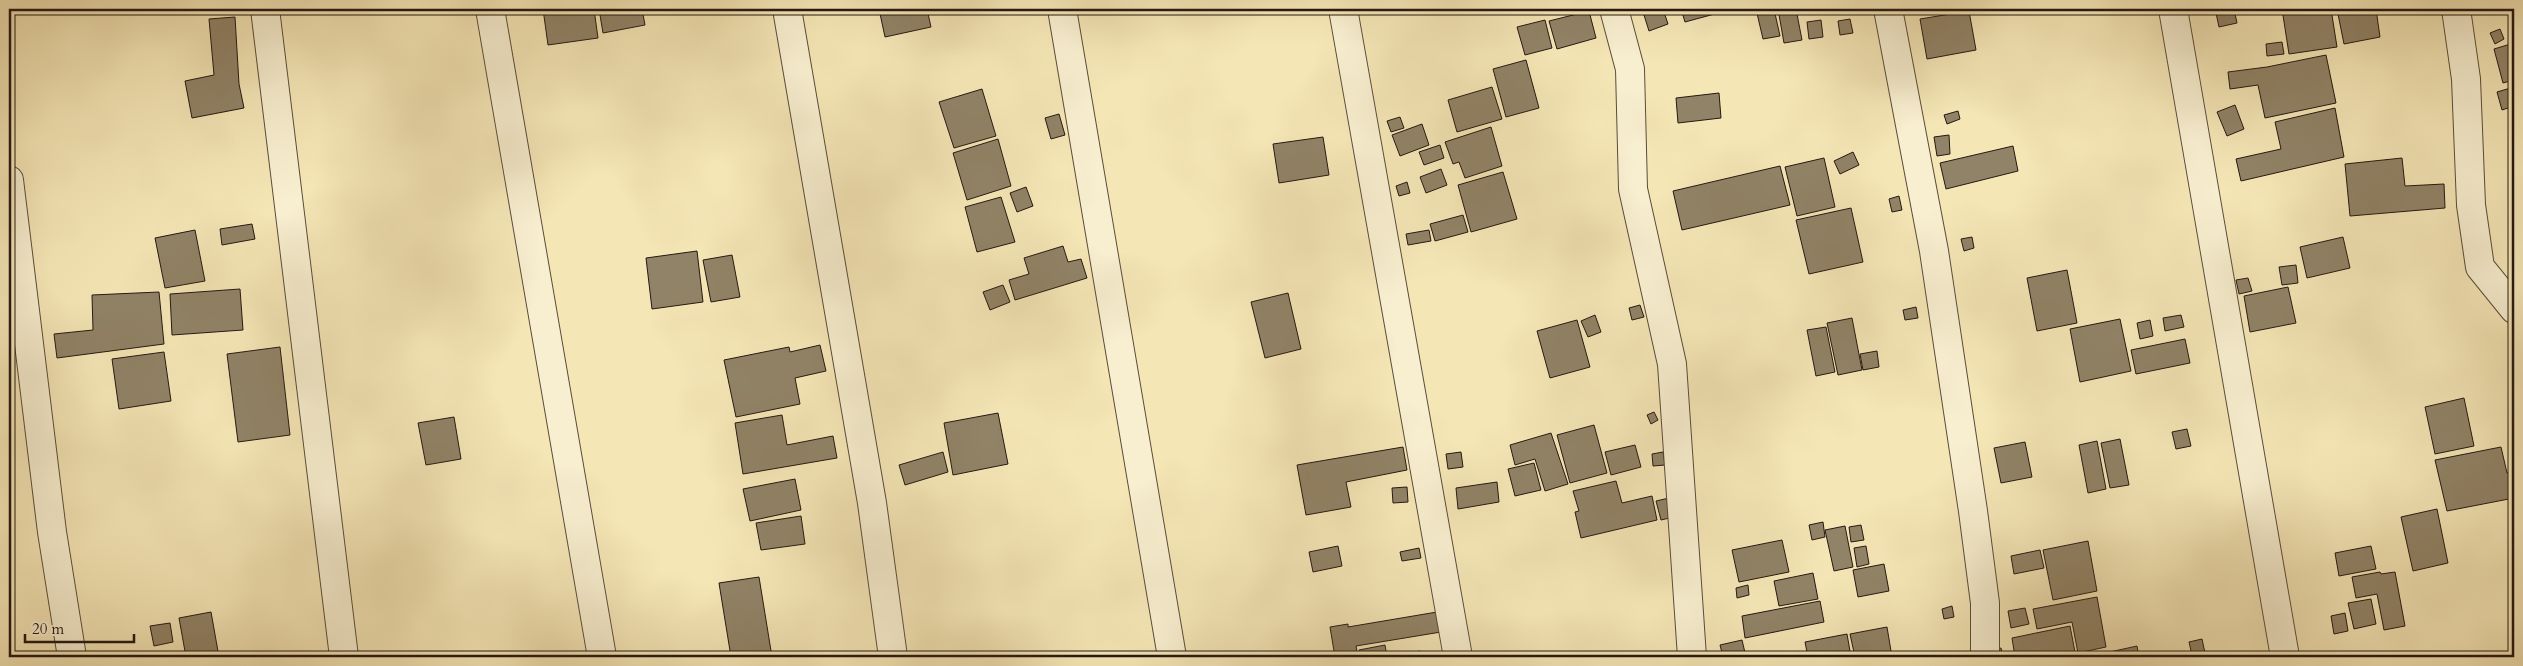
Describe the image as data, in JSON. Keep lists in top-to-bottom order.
{
  "scale_bar": "20 m"
}
